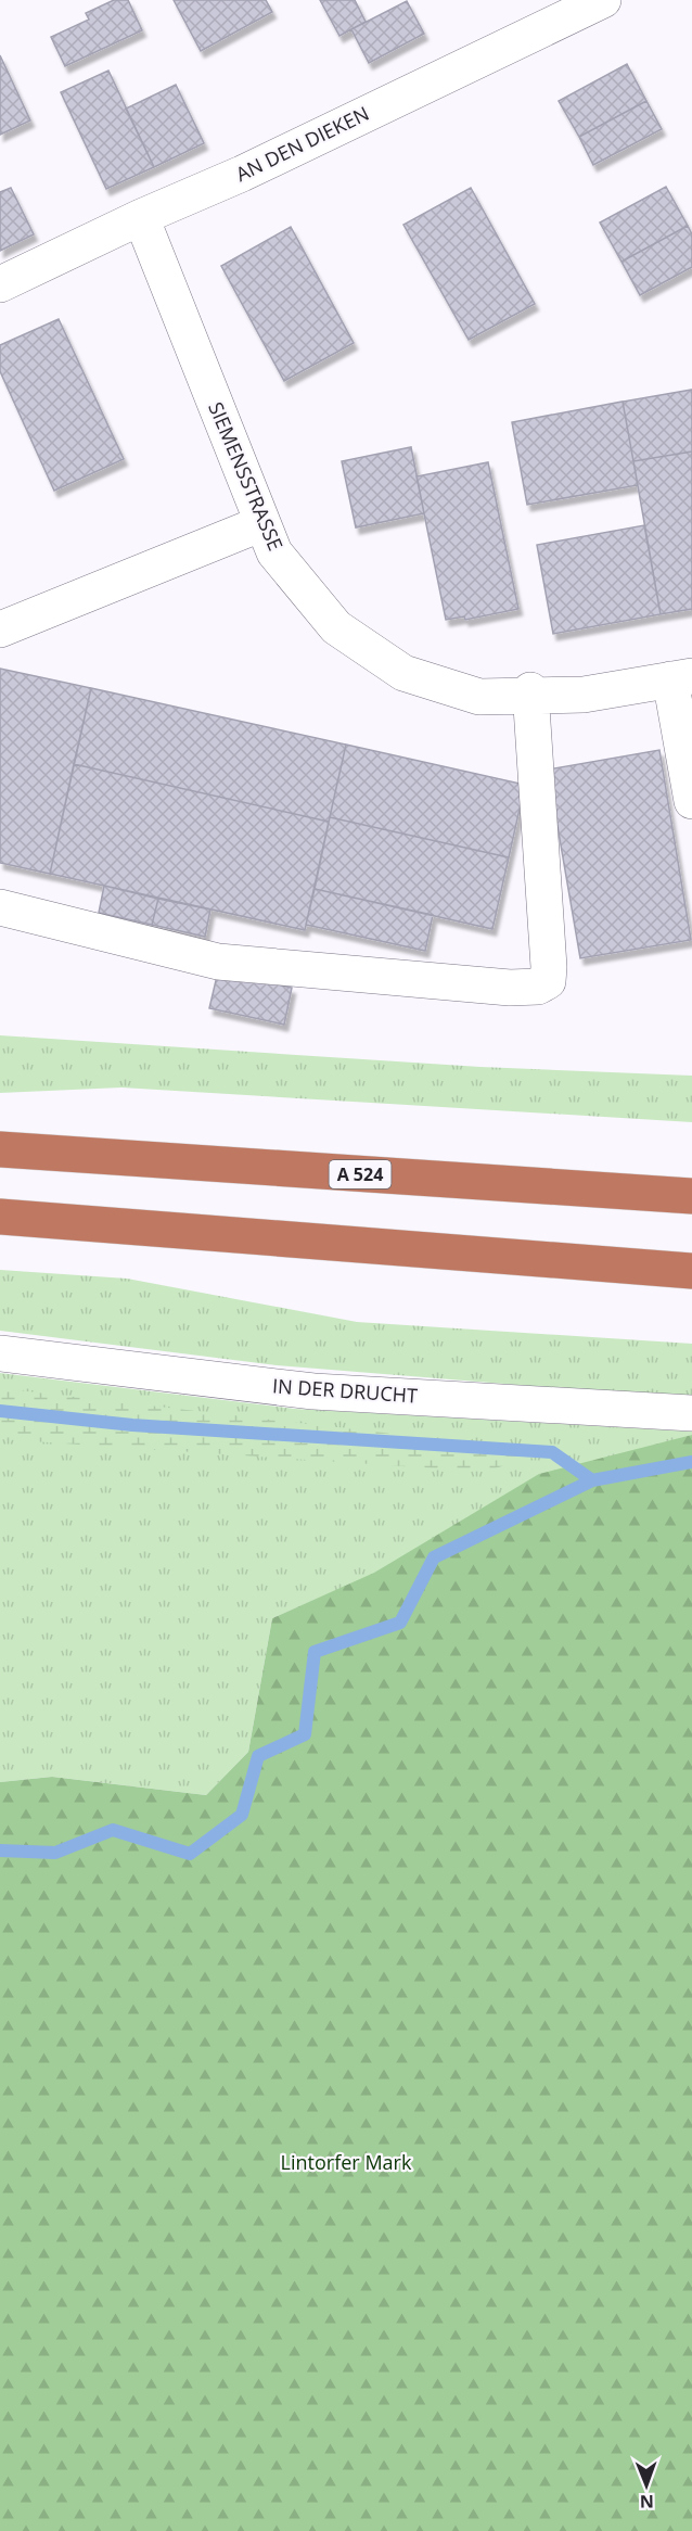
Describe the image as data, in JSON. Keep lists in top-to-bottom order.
{
  "streets": {
    "highway": ["A 524"],
    "street": ["AN DEN DIEKEN", "SIEMENSSTRASSE", "IN DER DRUCHT"]
  },
  "crossings": [
    ["AN DEN DIEKEN", "SIEMENSSTRASSE"]
  ],
  "parks": ["Lintorfer Mark"],
  "north": "bottom"
}
